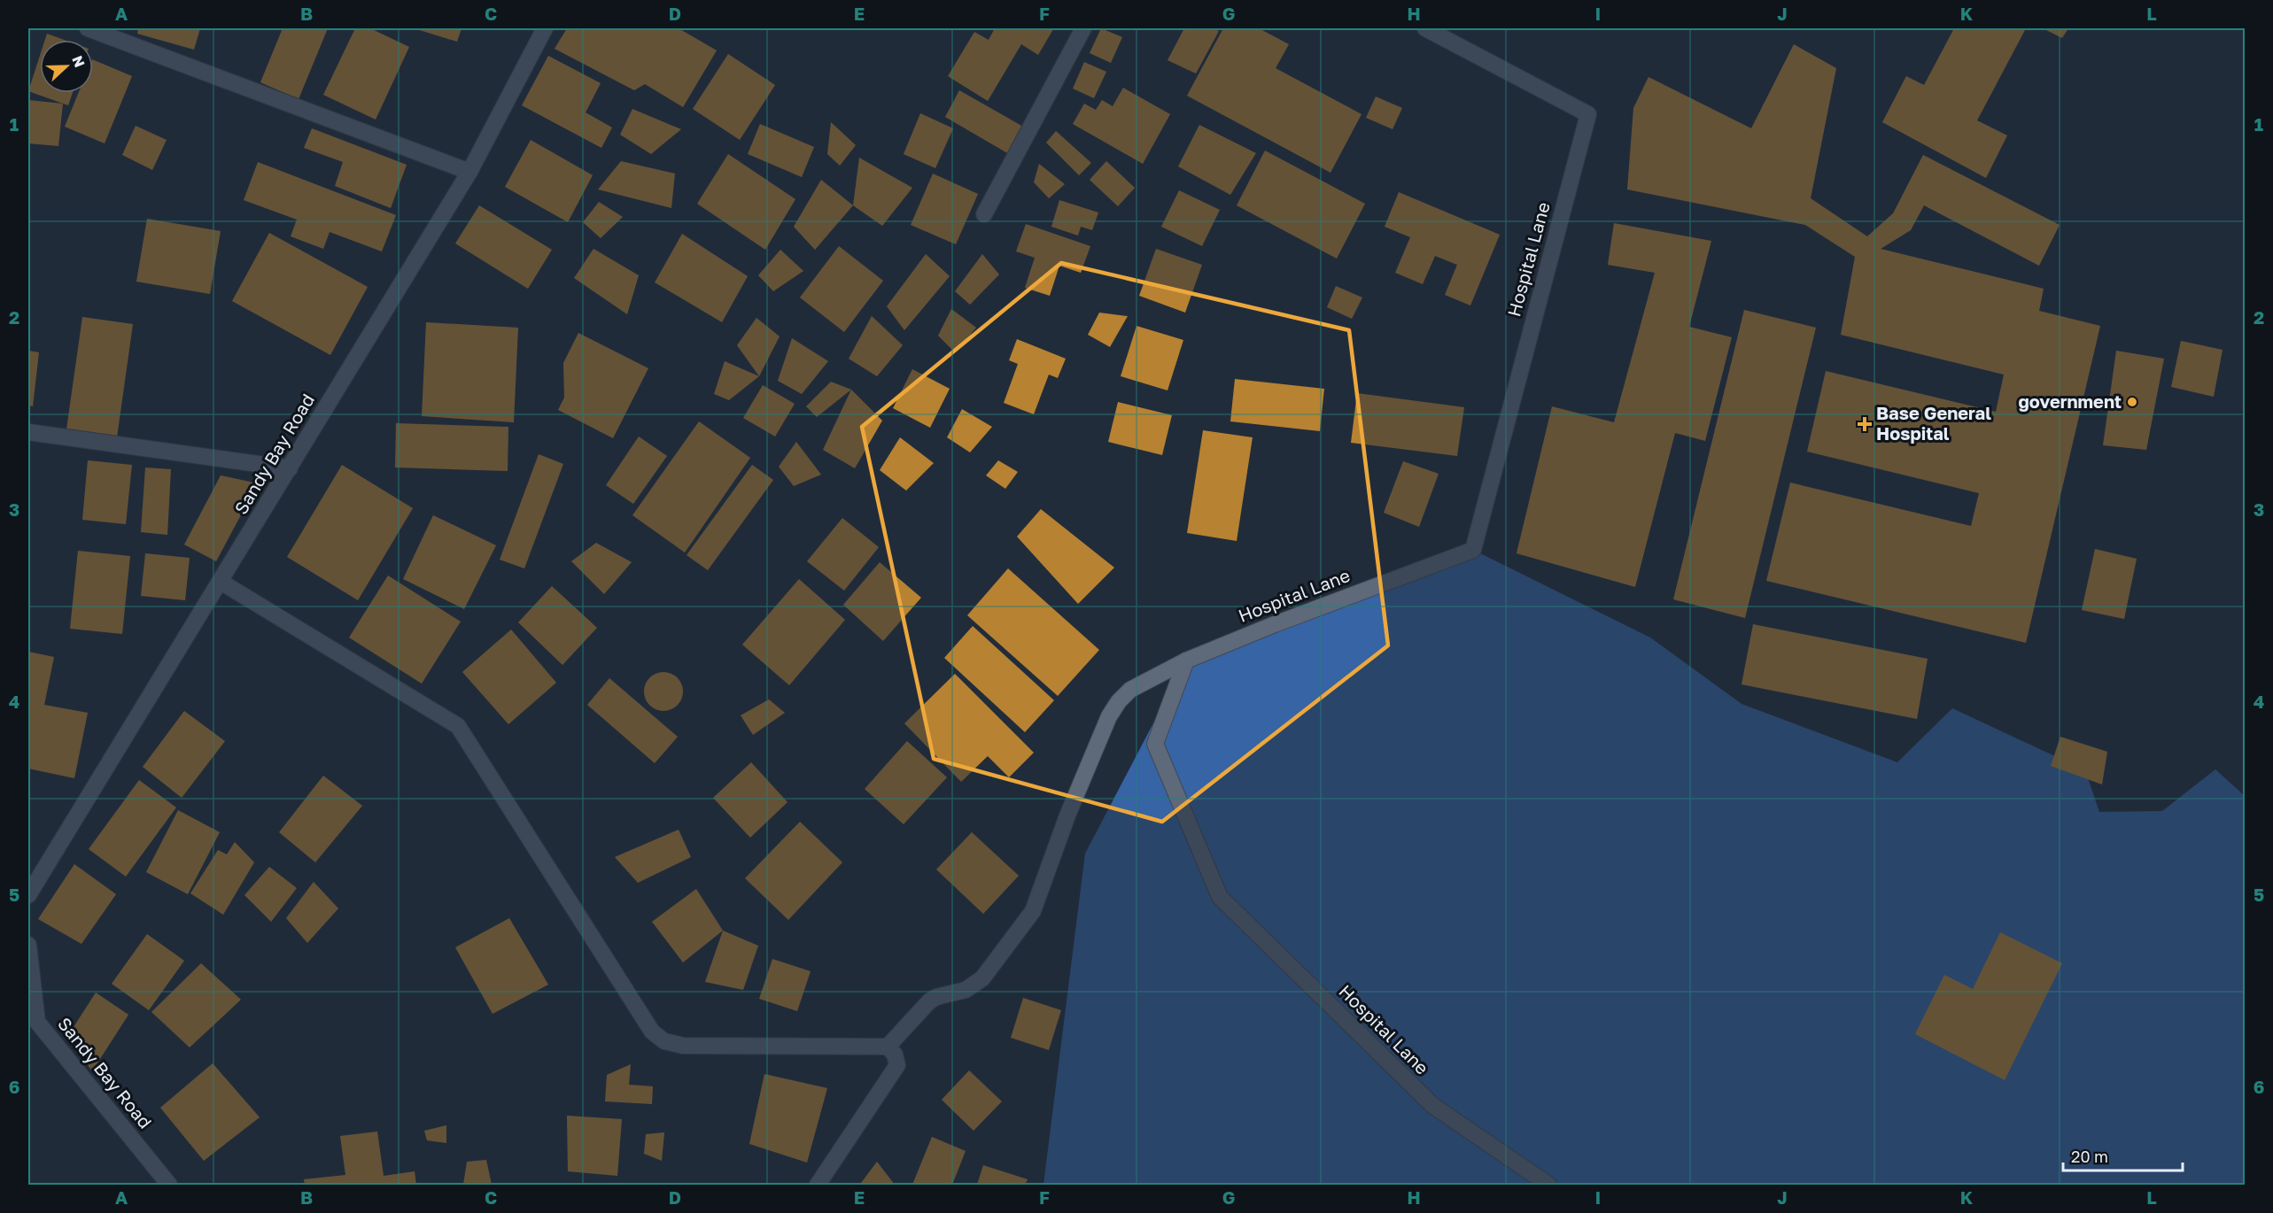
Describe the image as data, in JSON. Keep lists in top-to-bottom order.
{
  "streets": {
    "street": ["Hospital Lane", "Sandy Bay Road"]
  },
  "places": {
    "other": ["government"],
    "health": ["Base General Hospital"]
  },
  "scale_bar": "20 m",
  "north": "right",
  "grid": {
    "columns": [
      "A",
      "B",
      "C",
      "D",
      "E",
      "F",
      "G",
      "H",
      "I",
      "J",
      "K",
      "L"
    ],
    "rows": [
      "1",
      "2",
      "3",
      "4",
      "5",
      "6"
    ]
  }
}
